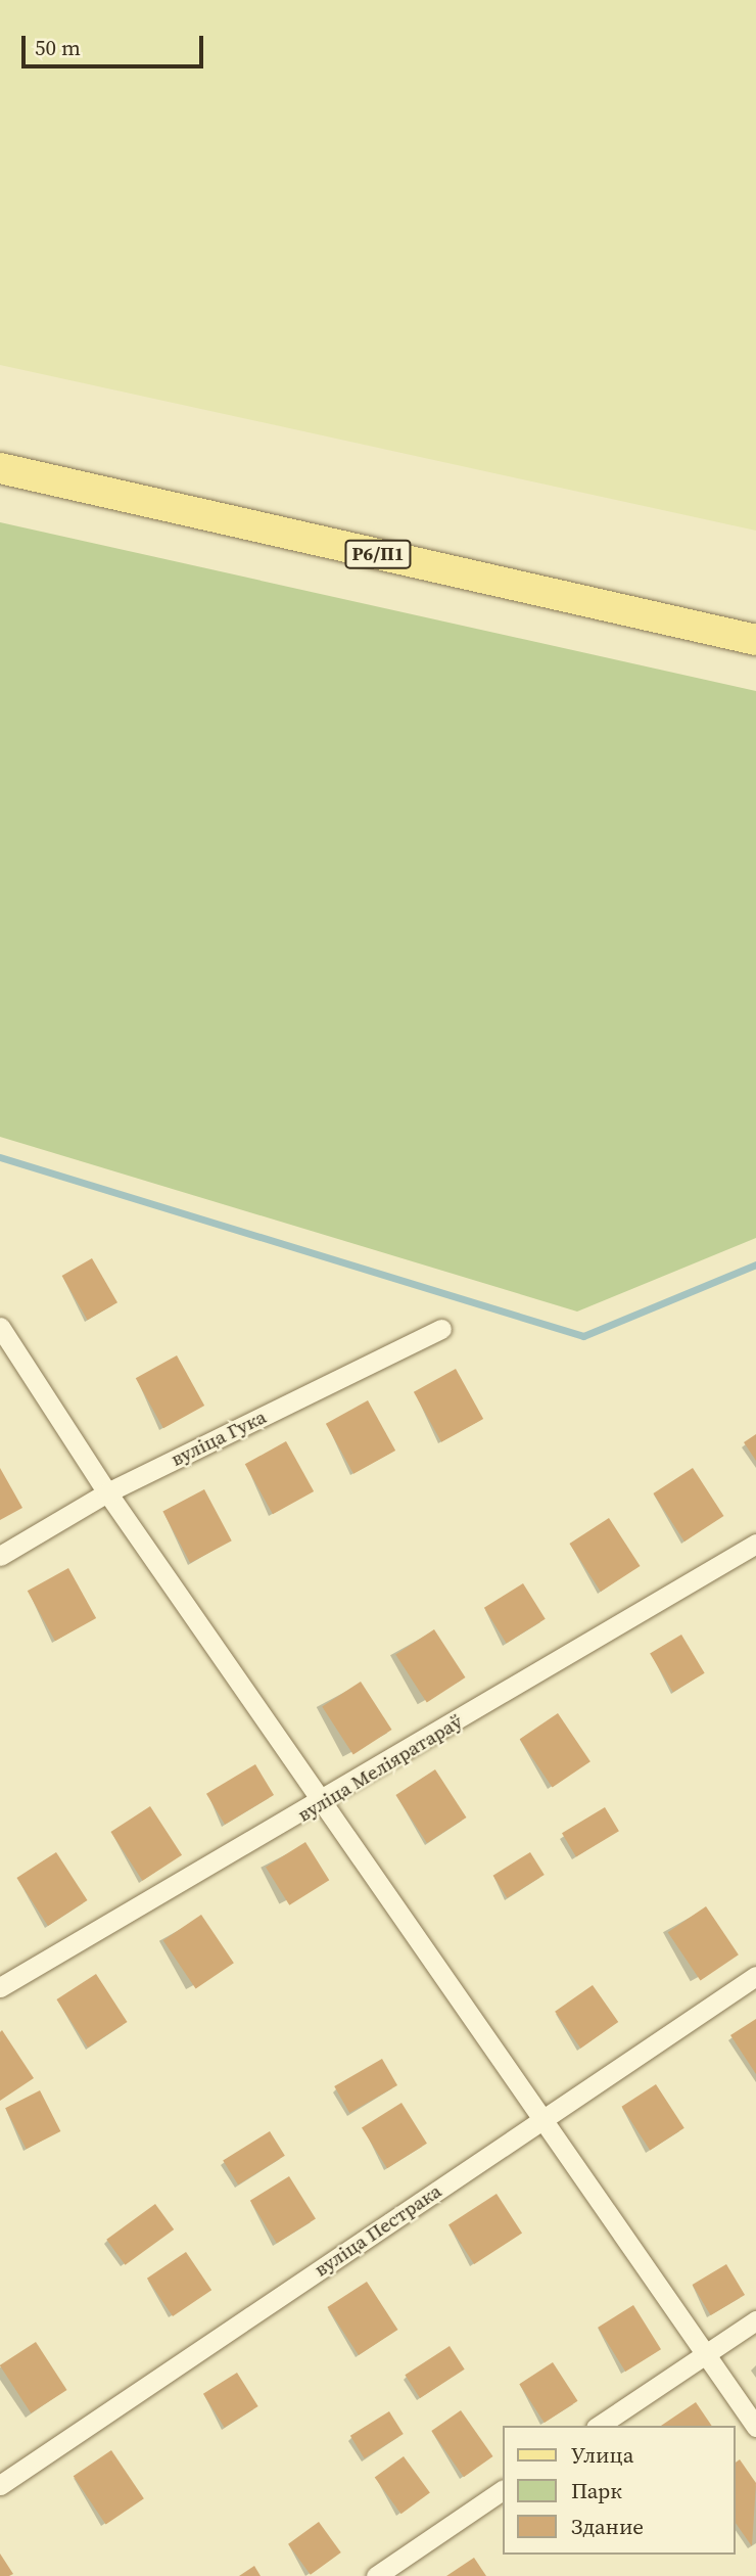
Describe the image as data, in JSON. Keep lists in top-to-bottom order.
{
  "streets": {
    "main road": ["Р6/П1"],
    "street": ["вуліца Гука", "вуліца Меліяратараў", "вуліца Пестрака"]
  },
  "legend": ["Улица", "Парк", "Здание"],
  "scale_bar": "50 m"
}
